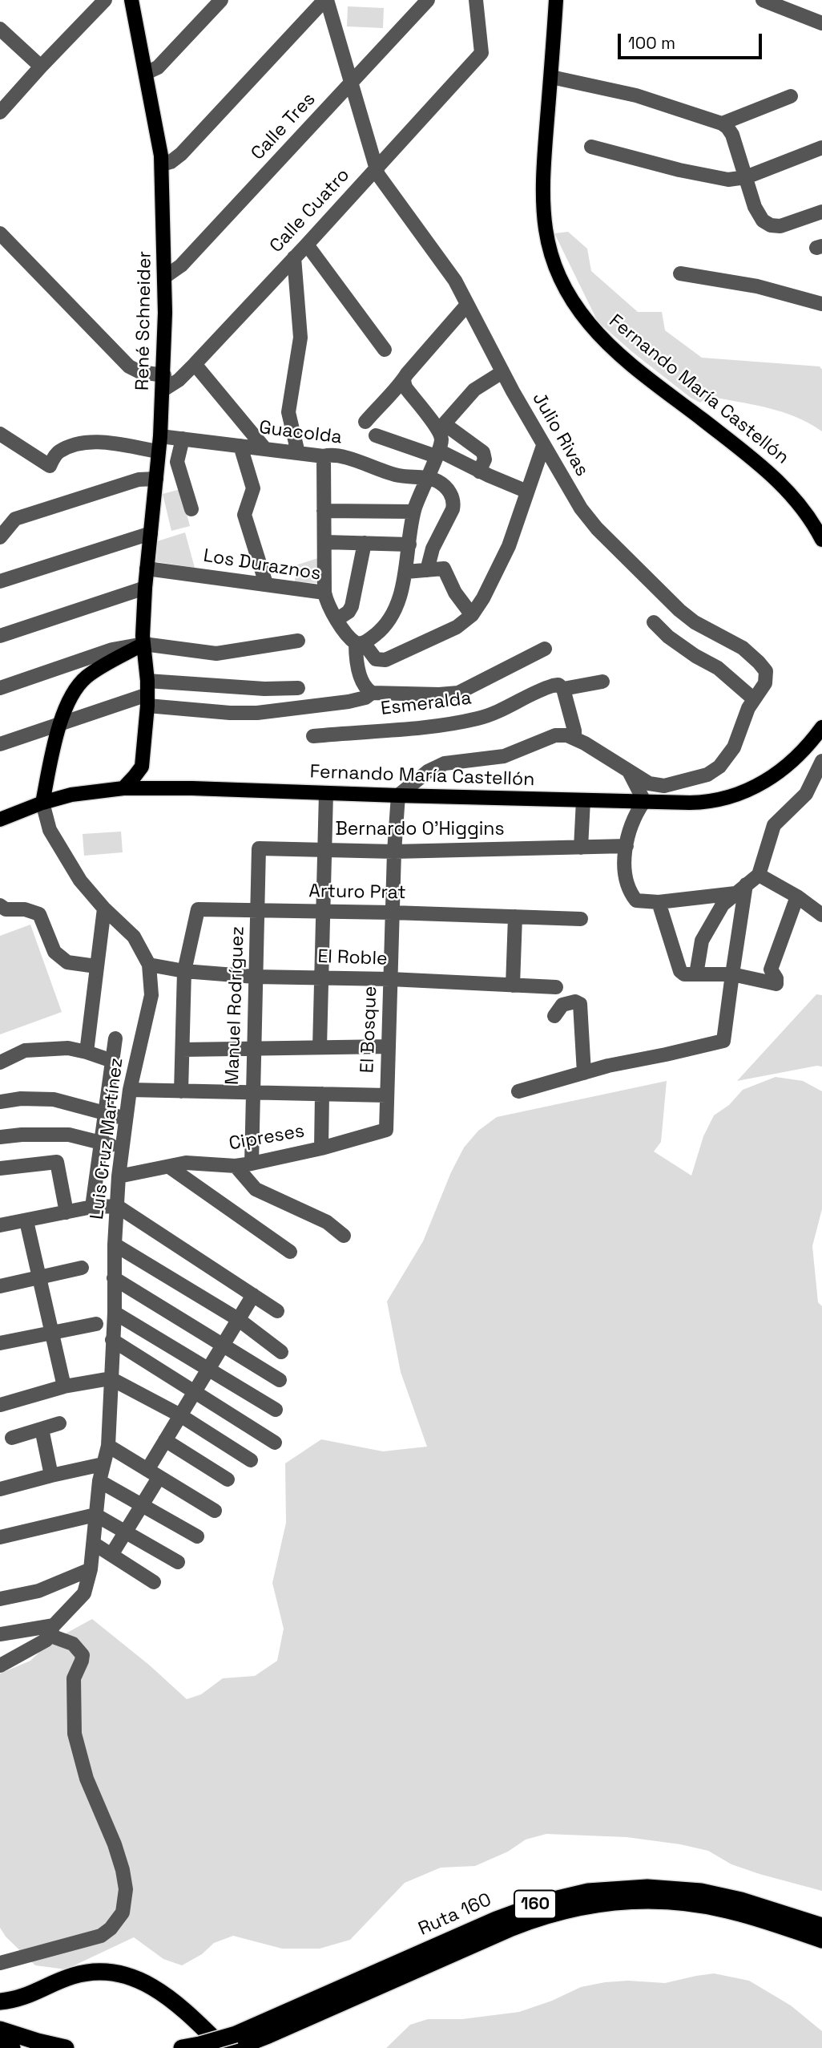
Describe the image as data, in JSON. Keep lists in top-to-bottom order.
{
  "streets": {
    "highway": ["160", "Ruta 160"],
    "main road": ["René Schneider", "Fernando María Castellón"],
    "street": [
      "Calle Tres",
      "Calle Cuatro",
      "Guacolda",
      "Julio Rivas",
      "Los Duraznos",
      "Esmeralda",
      "Bernardo O'Higgins",
      "Arturo Prat",
      "El Roble",
      "Manuel Rodríguez",
      "El Bosque",
      "Cipreses",
      "Luis Cruz Martínez"
    ]
  },
  "crossings": [
    ["Calle Tres", "René Schneider"],
    ["Calle Tres", "Julio Rivas"],
    ["Calle Cuatro", "René Schneider"],
    ["Calle Cuatro", "Julio Rivas"],
    ["René Schneider", "Guacolda"],
    ["René Schneider", "Los Duraznos"],
    ["Fernando María Castellón", "El Bosque"],
    ["Fernando María Castellón", "Luis Cruz Martínez"],
    ["Bernardo O'Higgins", "Manuel Rodríguez"],
    ["Bernardo O'Higgins", "El Bosque"],
    ["Arturo Prat", "El Roble"],
    ["Arturo Prat", "Manuel Rodríguez"],
    ["Arturo Prat", "El Bosque"],
    ["El Roble", "Manuel Rodríguez"],
    ["El Roble", "El Bosque"],
    ["El Roble", "Luis Cruz Martínez"],
    ["Manuel Rodríguez", "Cipreses"],
    ["El Bosque", "Cipreses"],
    ["Cipreses", "Luis Cruz Martínez"]
  ],
  "scale_bar": "100 m"
}
